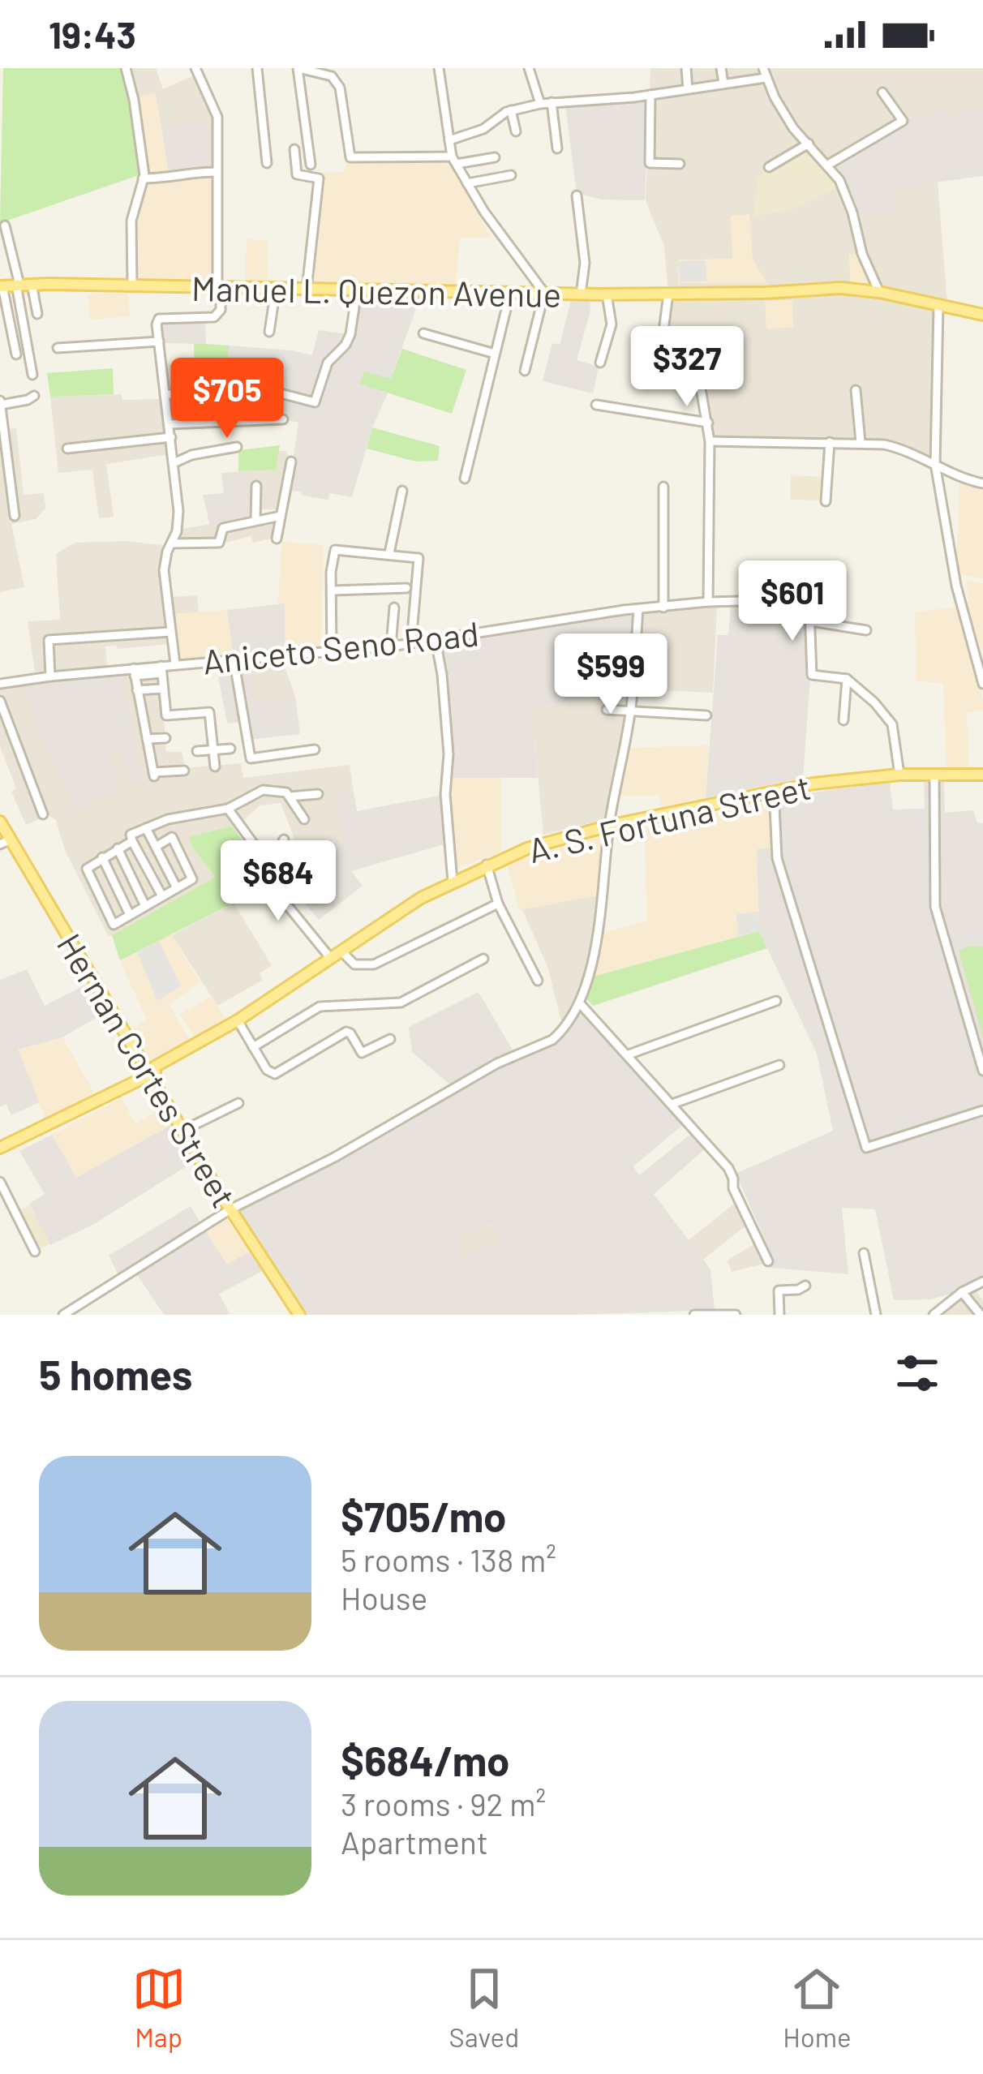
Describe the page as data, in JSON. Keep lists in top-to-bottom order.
{
  "streets": {
    "main road": ["Manuel L. Quezon Avenue", "A. S. Fortuna Street", "Hernan Cortes Street"],
    "street": ["Aniceto Seno Road"]
  },
  "crossings": [
    ["A. S. Fortuna Street", "Hernan Cortes Street"]
  ],
  "page": {
    "status": "19:43",
    "price": [
      "$327",
      "$705",
      "$601",
      "$599",
      "$684"
    ],
    "heading": "5 homes",
    "list": [
      {
        "name": "$705/mo",
        "note": "5 rooms · 138 m² · House"
      },
      {
        "name": "$684/mo",
        "note": "3 rooms · 92 m² · Apartment"
      }
    ],
    "tabs": ["Map", "Saved", "Home"]
  }
}
